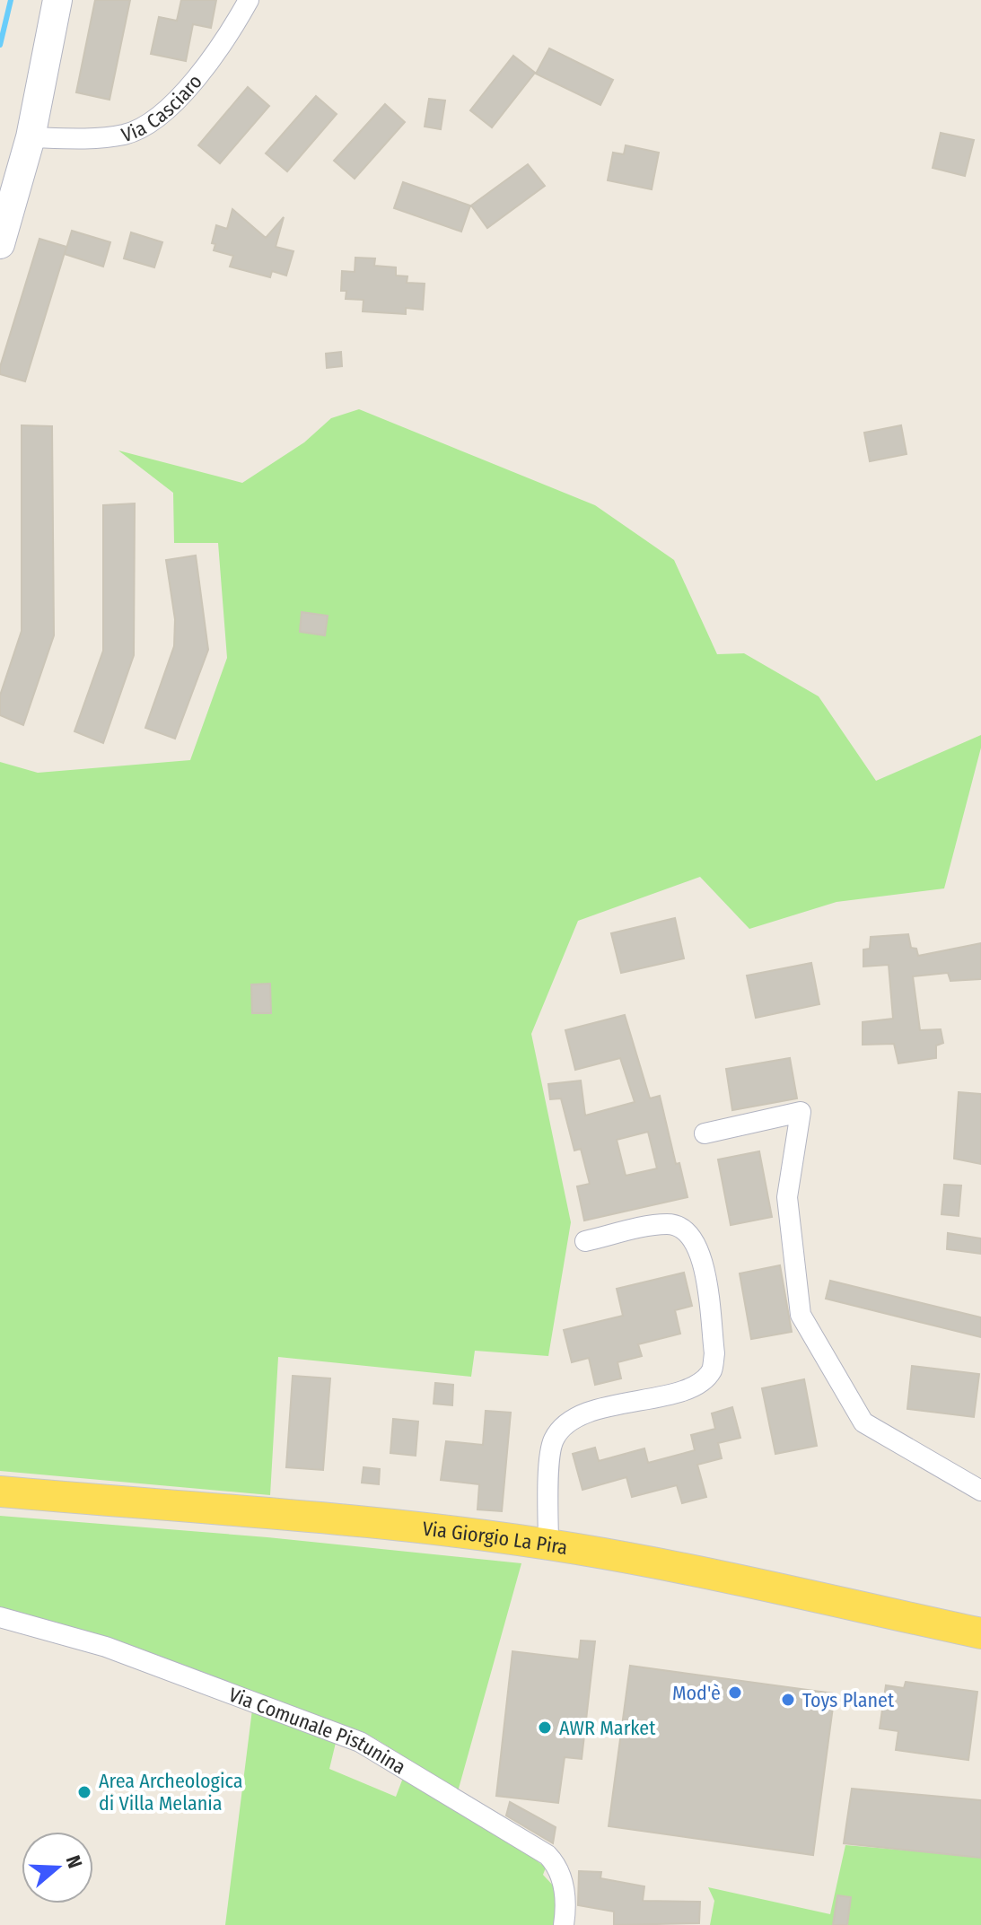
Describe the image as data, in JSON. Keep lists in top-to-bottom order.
{
  "streets": {
    "main road": ["Via Giorgio La Pira"],
    "street": ["Via Casciaro", "Via Comunale Pistunina"]
  },
  "places": [
    "Mod'è",
    "Toys Planet",
    "AWR Market",
    "Area Archeologica di Villa Melania"
  ],
  "north": "right"
}
